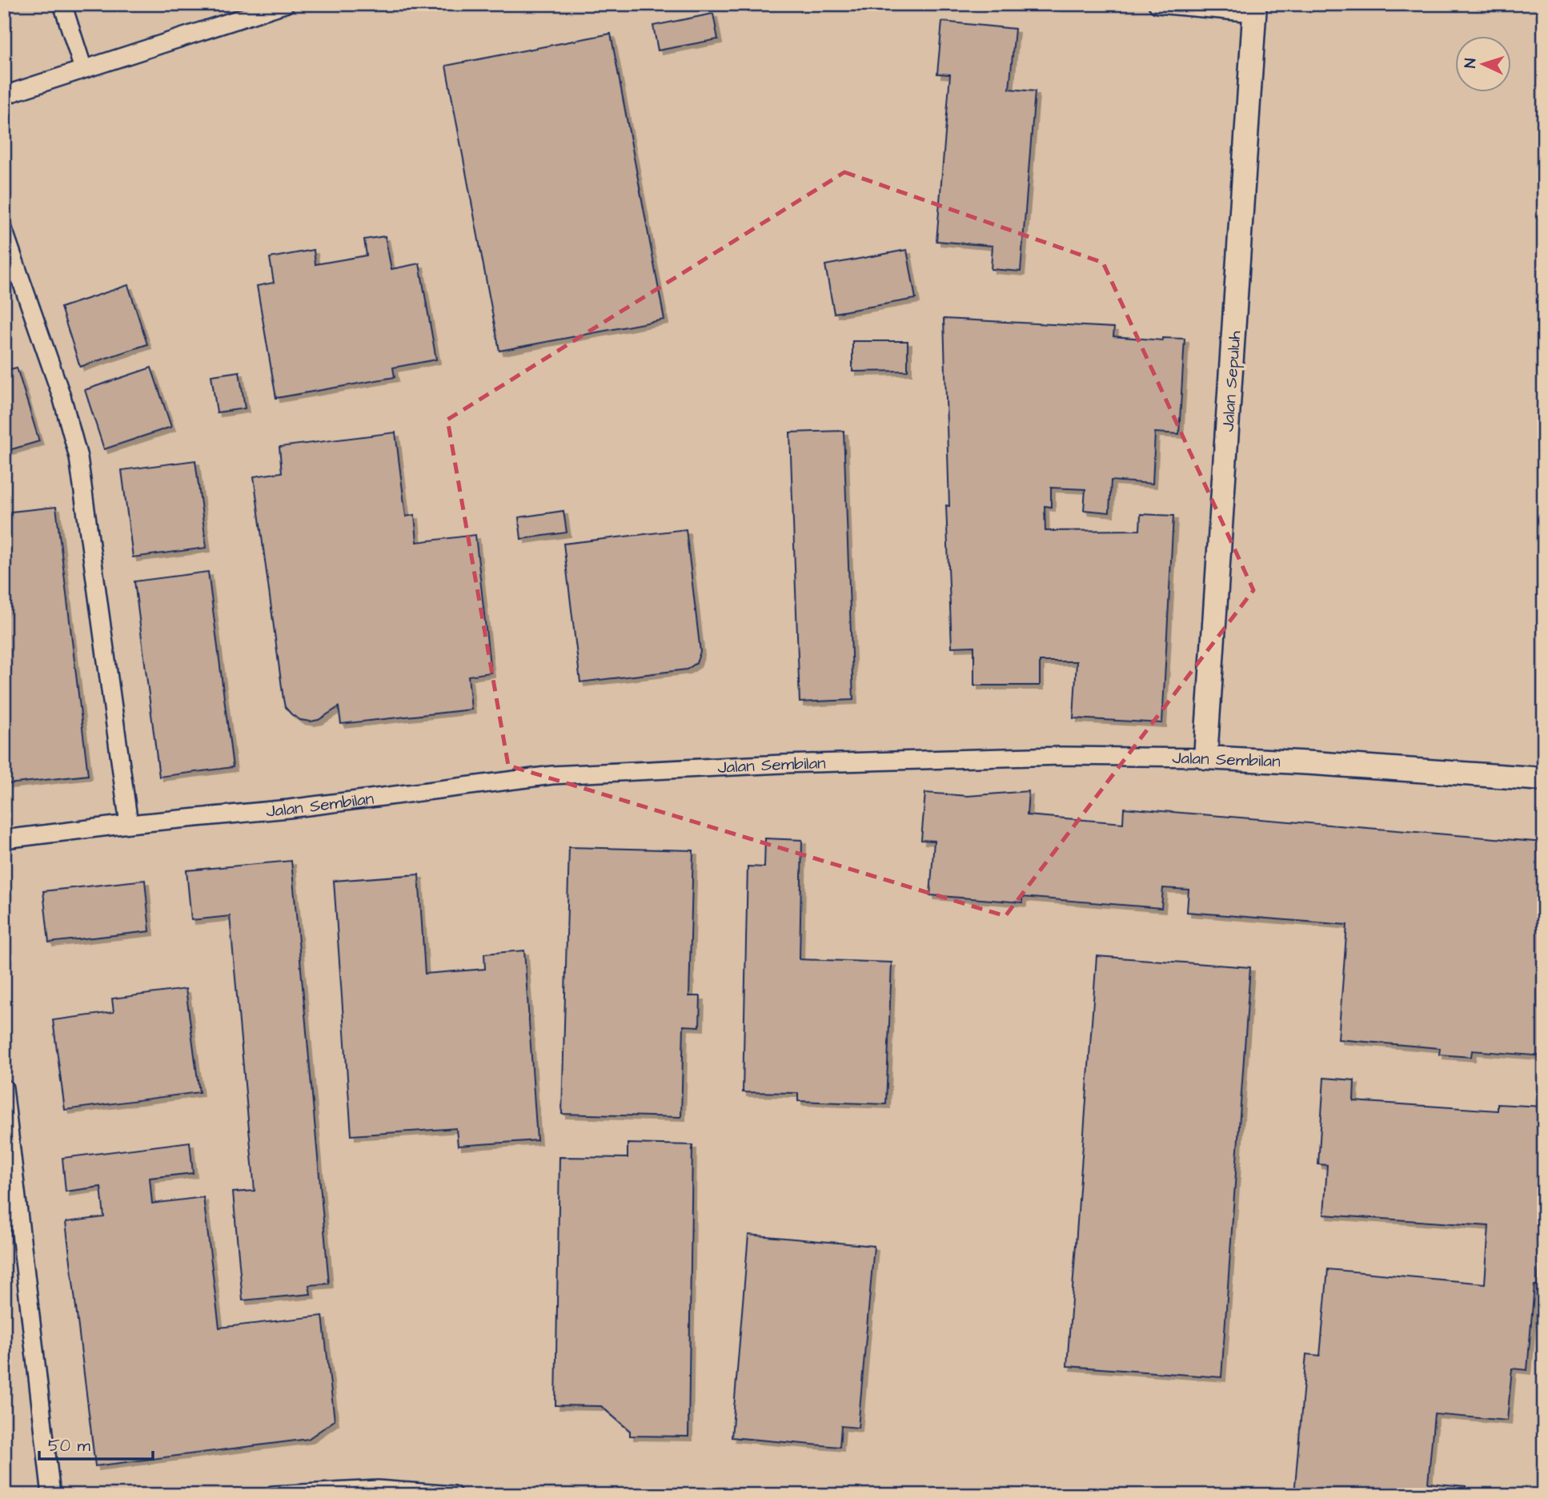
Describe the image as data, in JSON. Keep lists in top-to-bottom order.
{
  "streets": {
    "main road": ["Jalan Sepuluh", "Jalan Sembilan"]
  },
  "crossings": [
    ["Jalan Sepuluh", "Jalan Sembilan"]
  ],
  "scale_bar": "50 m",
  "north": "left"
}
